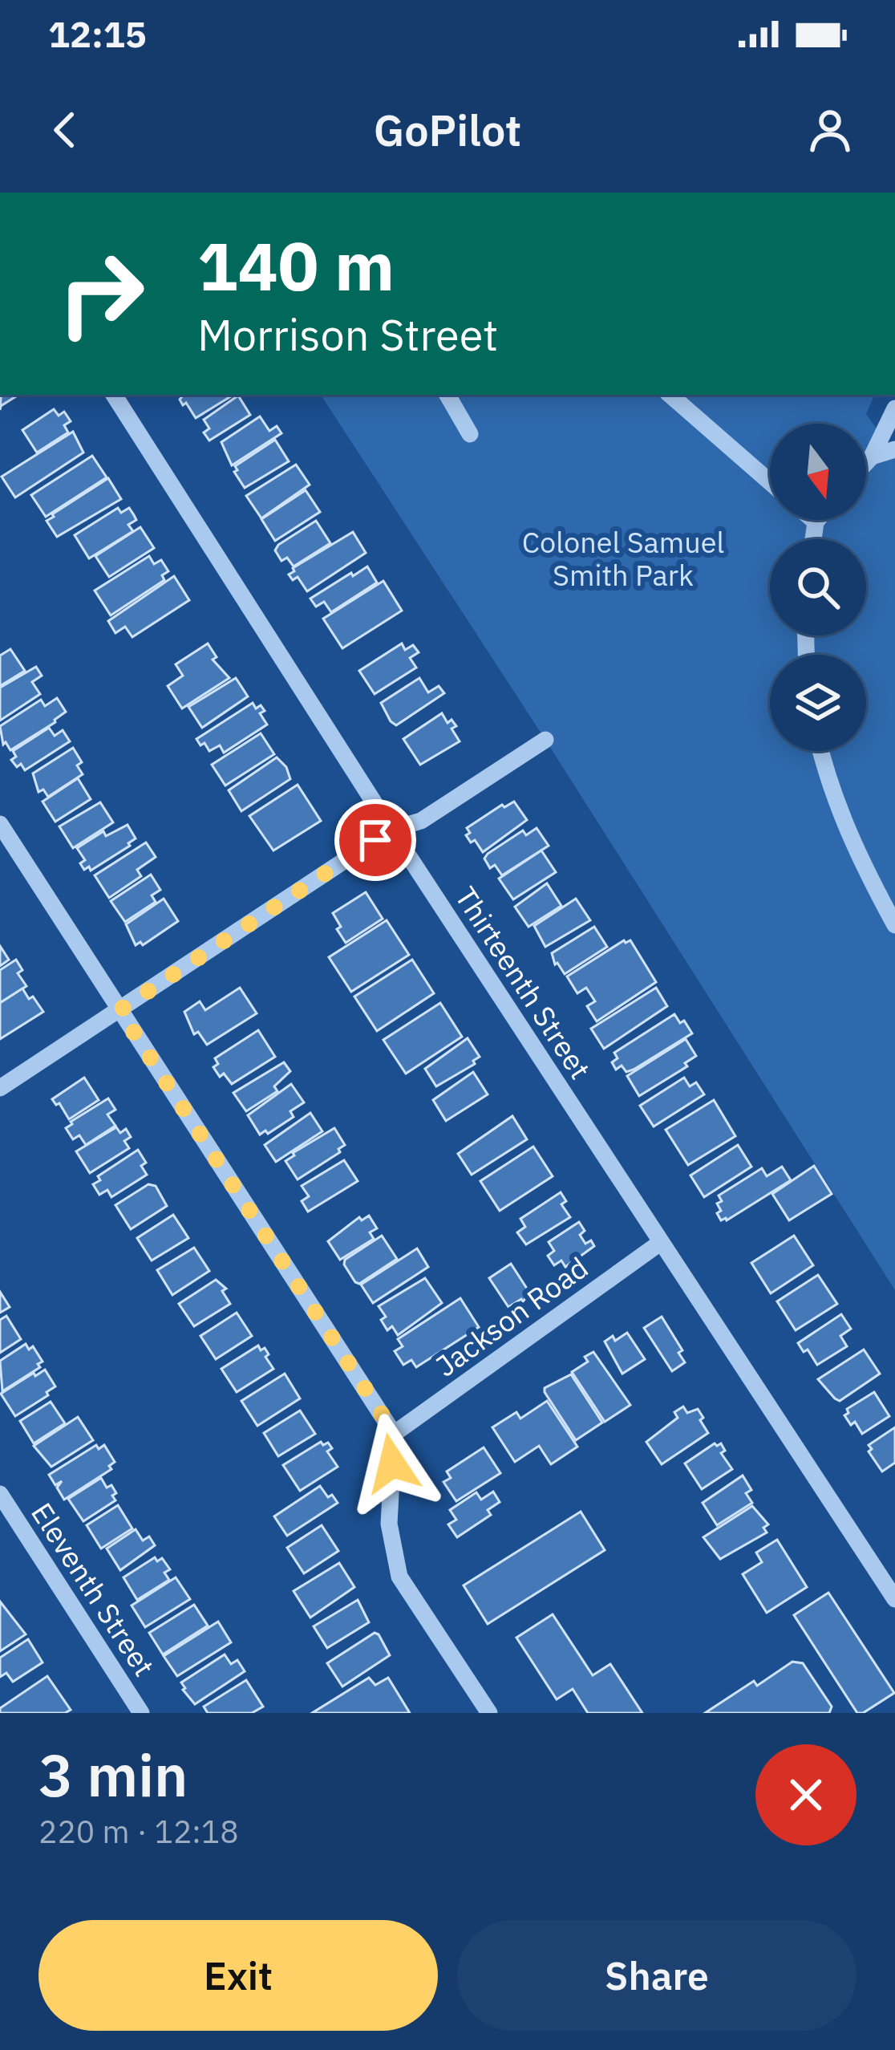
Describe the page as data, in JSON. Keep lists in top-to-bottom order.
{
  "streets": {
    "street": ["Thirteenth Street", "Jackson Road", "Eleventh Street"]
  },
  "crossings": [
    ["Thirteenth Street", "Jackson Road"]
  ],
  "parks": ["Colonel Samuel Smith Park"],
  "north": "bottom",
  "page": {
    "status": "12:15",
    "header": "GoPilot",
    "turn": ["140 m", "Morrison Street"],
    "heading": ["3 min", "220 m · 12:18"],
    "buttons": ["Exit", "Share"]
  }
}
